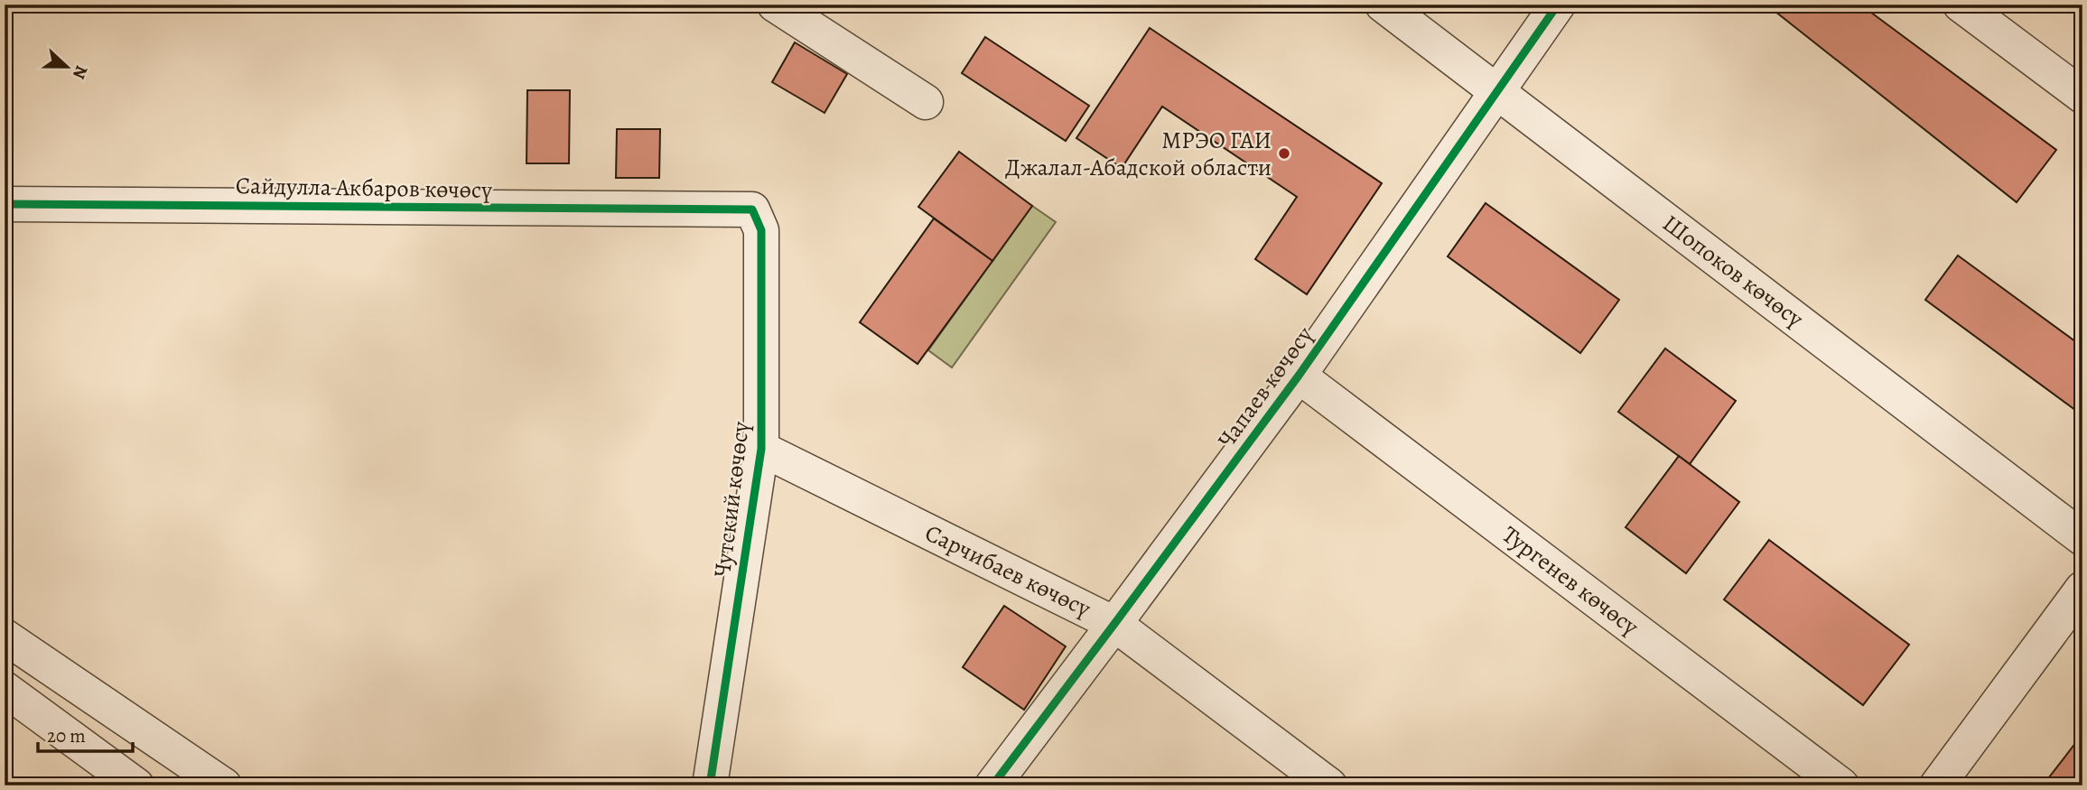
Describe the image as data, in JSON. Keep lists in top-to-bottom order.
{
  "streets": {
    "street": [
      "Сайдулла Акбаров көчөсү",
      "Шопоков көчөсү",
      "Чапаев көчөсү",
      "Чутский көчөсү",
      "Сарчибаев көчөсү",
      "Тургенев көчөсү"
    ]
  },
  "crossings": [
    ["Сайдулла Акбаров көчөсү", "Чутский көчөсү"],
    ["Шопоков көчөсү", "Чапаев көчөсү"],
    ["Чапаев көчөсү", "Сарчибаев көчөсү"],
    ["Чапаев көчөсү", "Тургенев көчөсү"],
    ["Чутский көчөсү", "Сарчибаев көчөсү"]
  ],
  "places": ["МРЭО ГАИ Джалал-Абадской области"],
  "scale_bar": "20 m",
  "north": "right"
}
